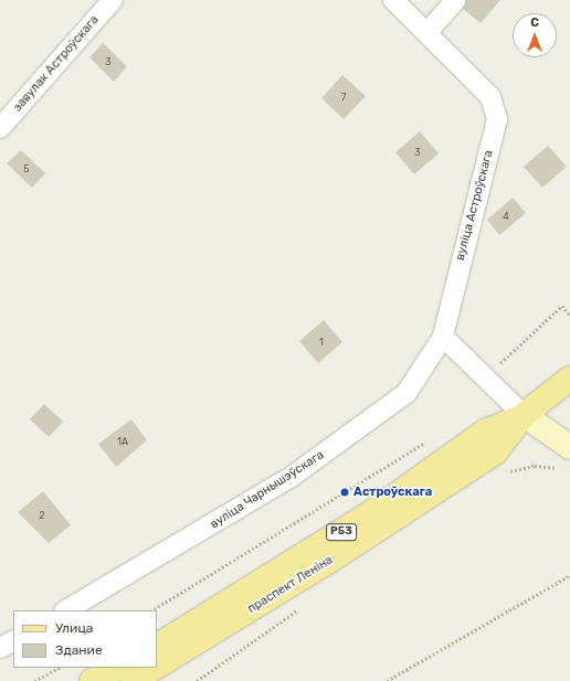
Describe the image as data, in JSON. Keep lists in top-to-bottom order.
{
  "streets": {
    "main road": ["Р53", "праспект Леніна"],
    "street": ["завулак Астроўскага", "вуліца Астроўскага", "вуліца Чарнышэўскага"]
  },
  "crossings": [
    ["вуліца Астроўскага", "вуліца Чарнышэўскага"]
  ],
  "places": ["Астроўскага"],
  "house_numbers": [
    "3",
    "7",
    "3",
    "5",
    "4",
    "1",
    "1А",
    "2"
  ],
  "legend": ["Улица", "Здание"],
  "north": "top"
}
